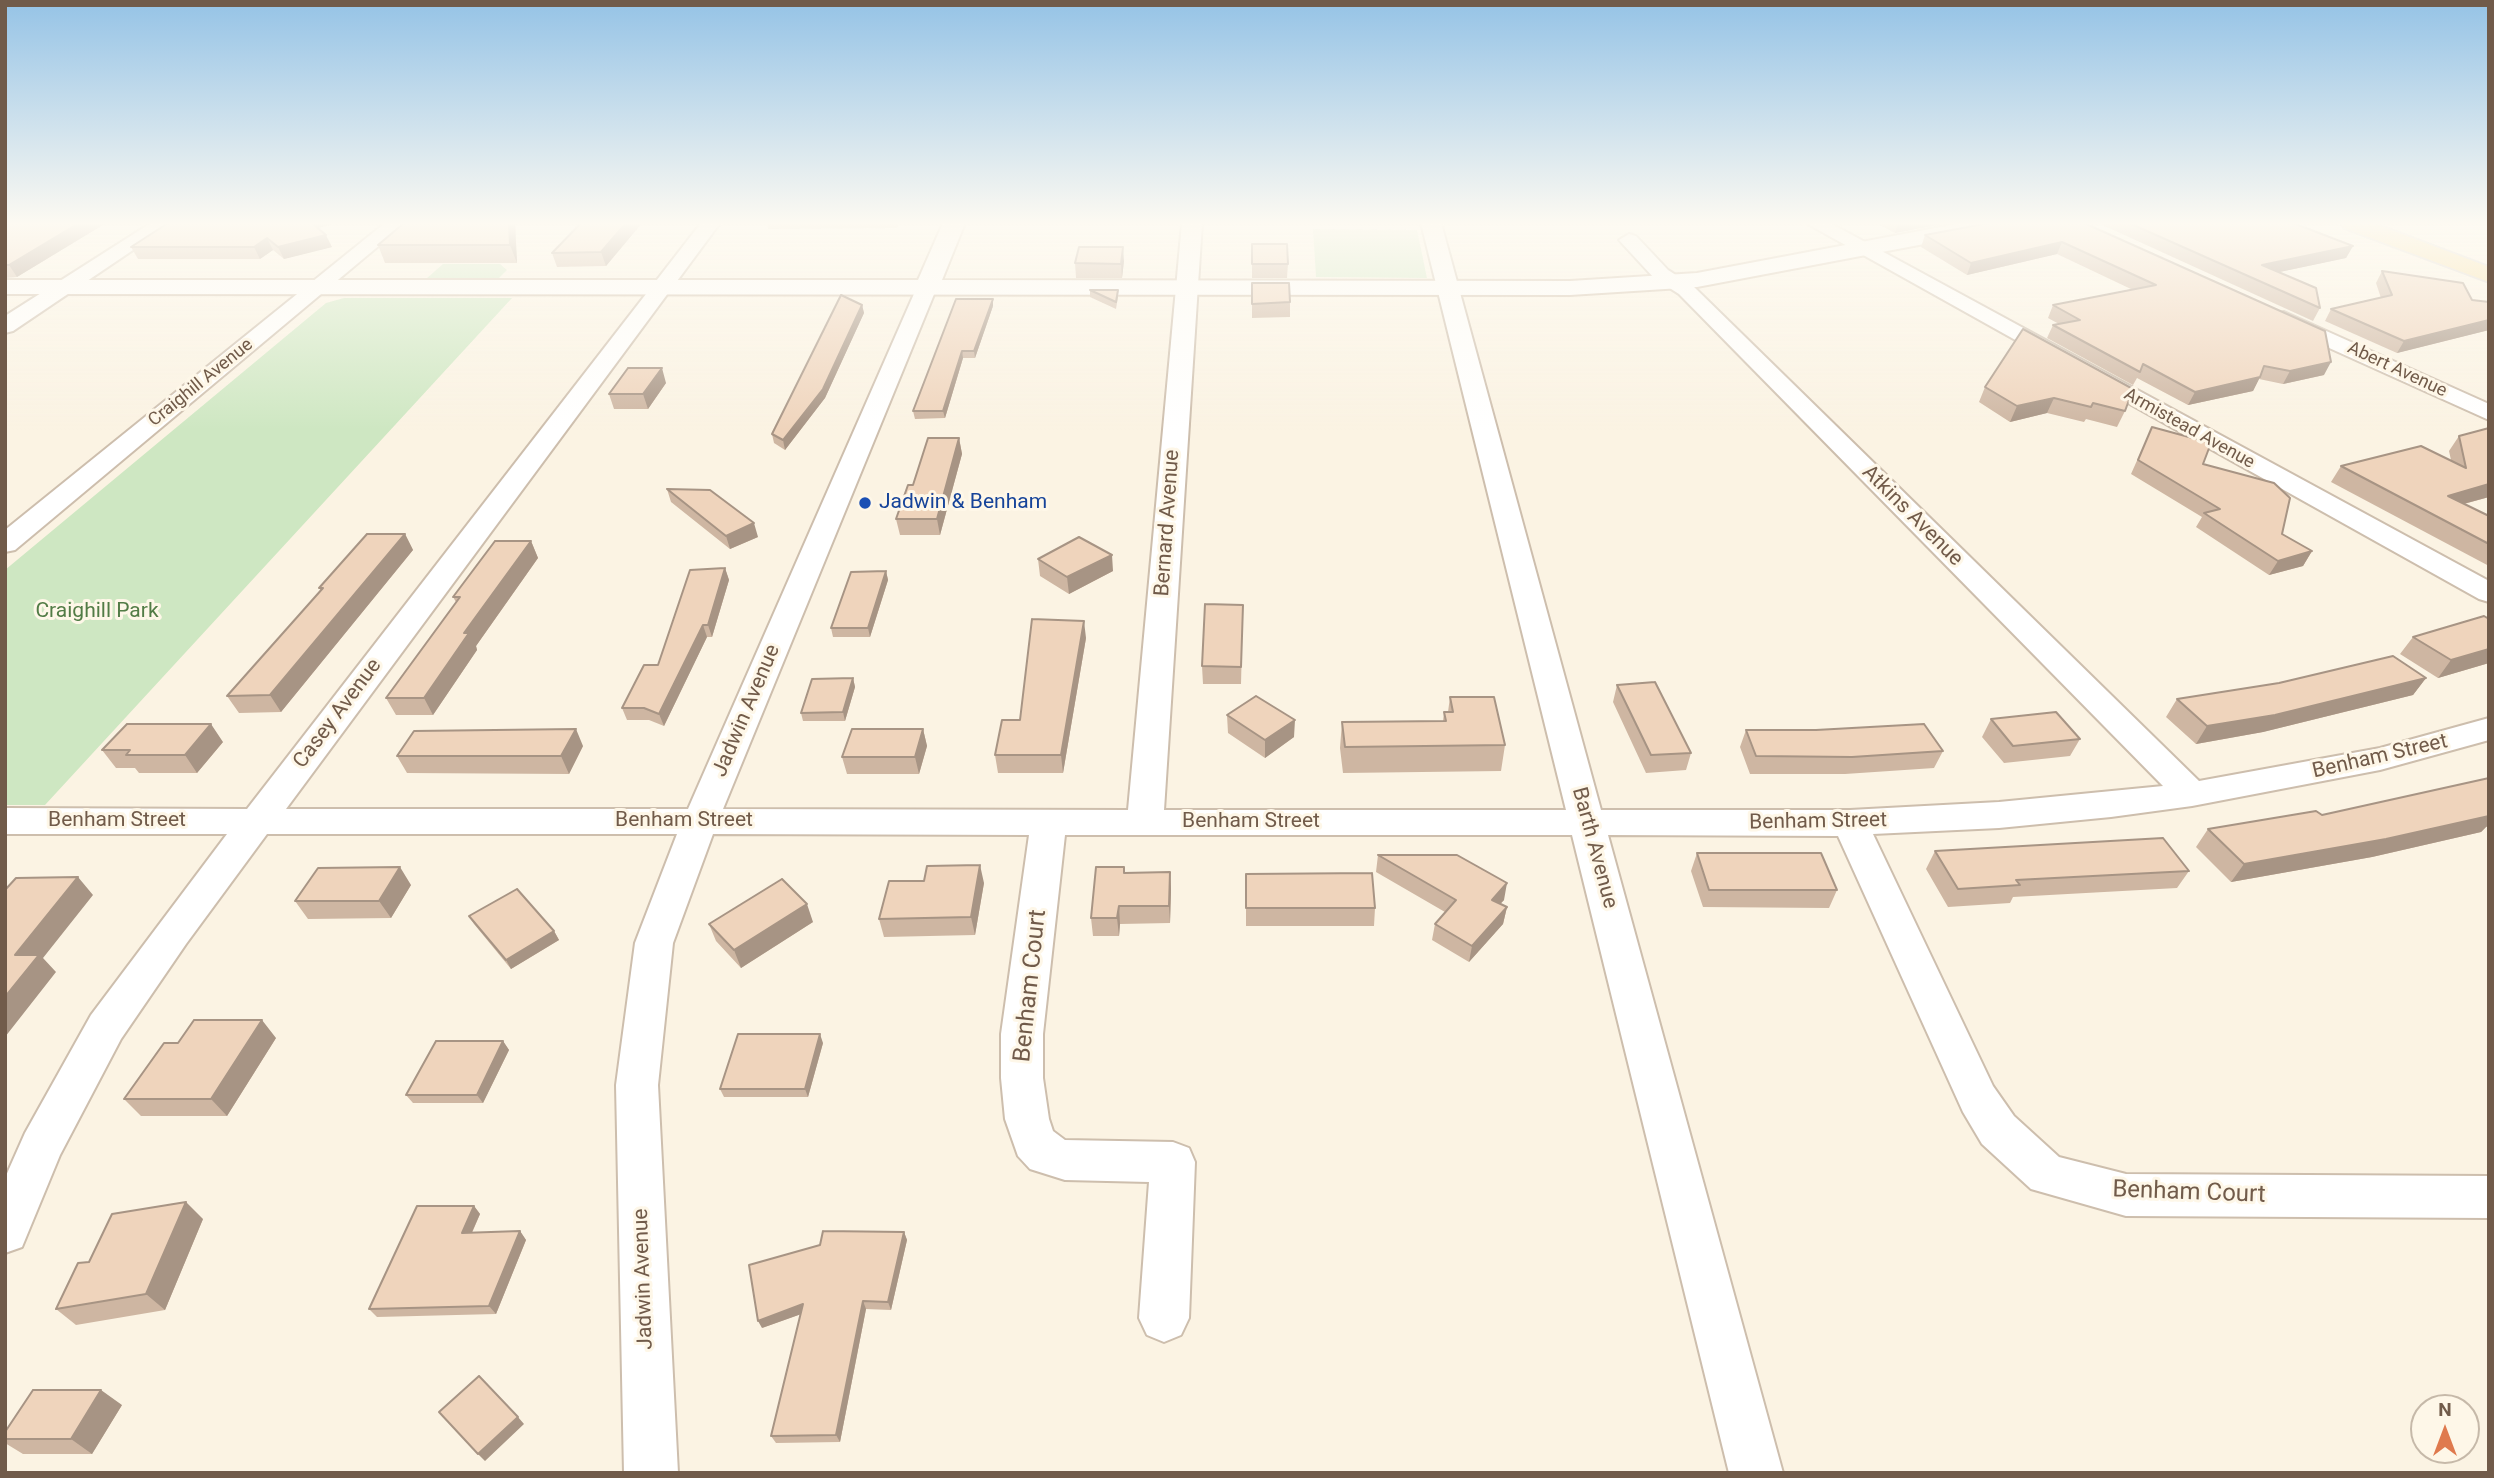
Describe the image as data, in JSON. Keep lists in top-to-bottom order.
{
  "streets": {
    "street": [
      "Abert Avenue",
      "Craighill Avenue",
      "Armistead Avenue",
      "Atkins Avenue",
      "Bernard Avenue",
      "Jadwin Avenue",
      "Casey Avenue",
      "Benham Street",
      "Barth Avenue",
      "Benham Court"
    ]
  },
  "crossings": [
    ["Atkins Avenue", "Benham Street"],
    ["Bernard Avenue", "Benham Street"],
    ["Jadwin Avenue", "Benham Street"],
    ["Casey Avenue", "Benham Street"],
    ["Benham Street", "Barth Avenue"],
    ["Benham Street", "Benham Court"]
  ],
  "parks": ["Craighill Park"],
  "places": ["Jadwin & Benham"],
  "north": "top"
}
